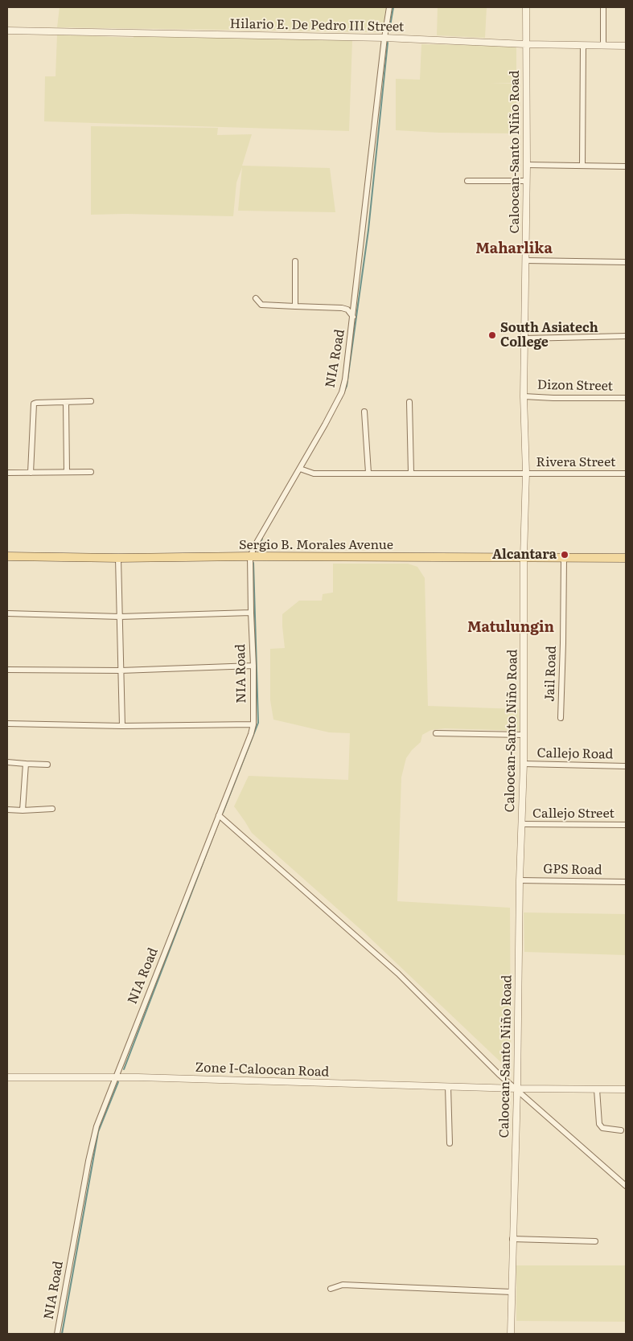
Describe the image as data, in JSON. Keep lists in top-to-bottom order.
{
  "streets": {
    "main road": ["Sergio B. Morales Avenue"],
    "street": [
      "Hilario E. De Pedro III Street",
      "Caloocan-Santo Niño Road",
      "NIA Road",
      "Dizon Street",
      "Rivera Street",
      "Jail Road",
      "Callejo Road",
      "Callejo Street",
      "GPS Road",
      "Zone I-Caloocan Road"
    ]
  },
  "crossings": [
    ["Hilario E. De Pedro III Street", "Caloocan-Santo Niño Road"],
    ["Hilario E. De Pedro III Street", "NIA Road"],
    ["Caloocan-Santo Niño Road", "Dizon Street"],
    ["Caloocan-Santo Niño Road", "Rivera Street"],
    ["Caloocan-Santo Niño Road", "Sergio B. Morales Avenue"],
    ["Caloocan-Santo Niño Road", "Callejo Road"],
    ["Caloocan-Santo Niño Road", "Callejo Street"],
    ["Caloocan-Santo Niño Road", "GPS Road"],
    ["Caloocan-Santo Niño Road", "Zone I-Caloocan Road"],
    ["NIA Road", "Rivera Street"],
    ["NIA Road", "Sergio B. Morales Avenue"],
    ["NIA Road", "Zone I-Caloocan Road"],
    ["Sergio B. Morales Avenue", "Jail Road"]
  ],
  "districts": ["Maharlika", "Matulungin"],
  "places": ["South Asiatech College", "Alcantara"]
}
